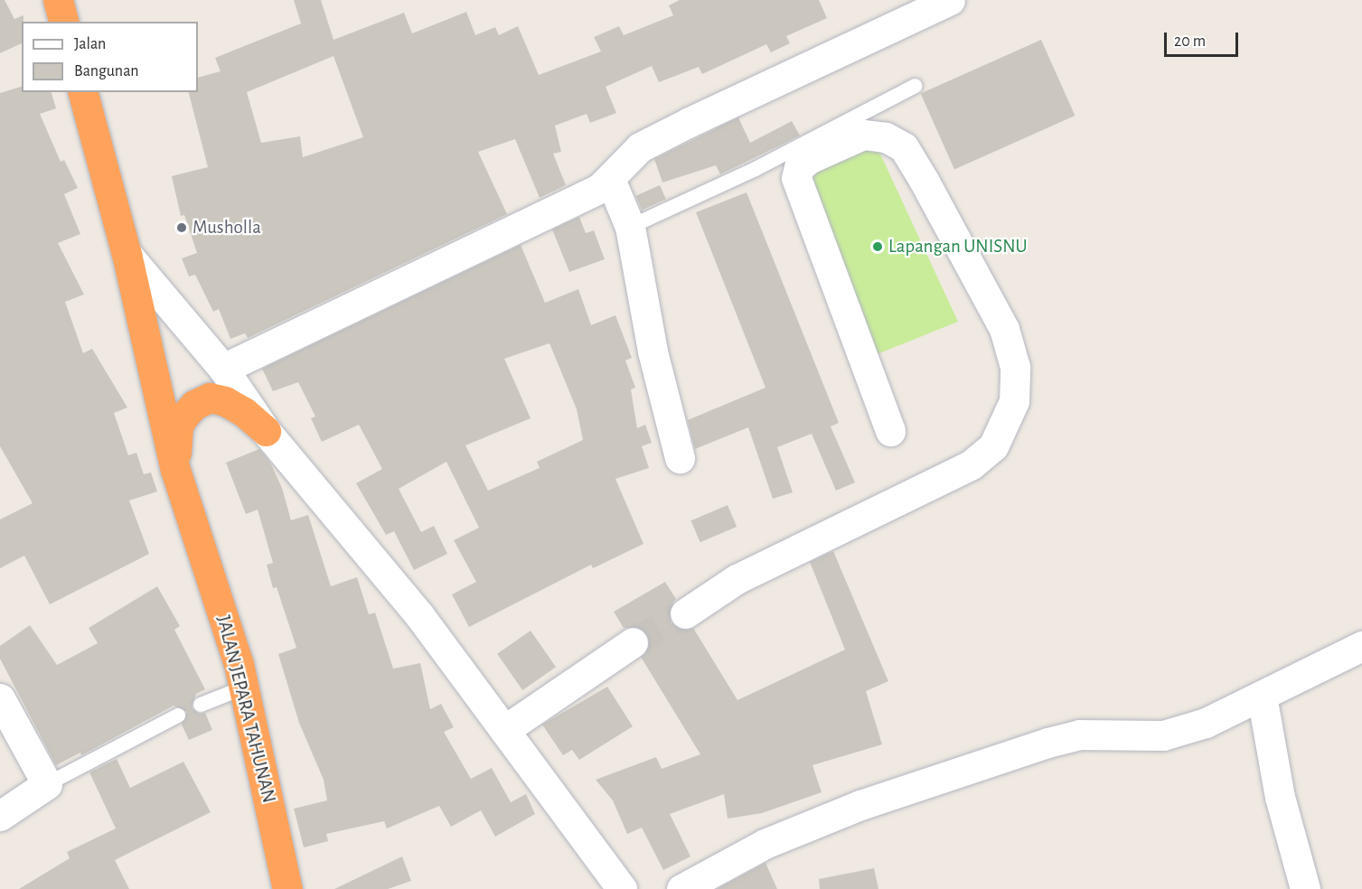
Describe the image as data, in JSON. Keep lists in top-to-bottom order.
{
  "streets": {
    "highway": ["JALAN JEPARA TAHUNAN"]
  },
  "places": ["Musholla", "Lapangan UNISNU"],
  "legend": ["Jalan", "Bangunan"],
  "scale_bar": "20 m"
}
